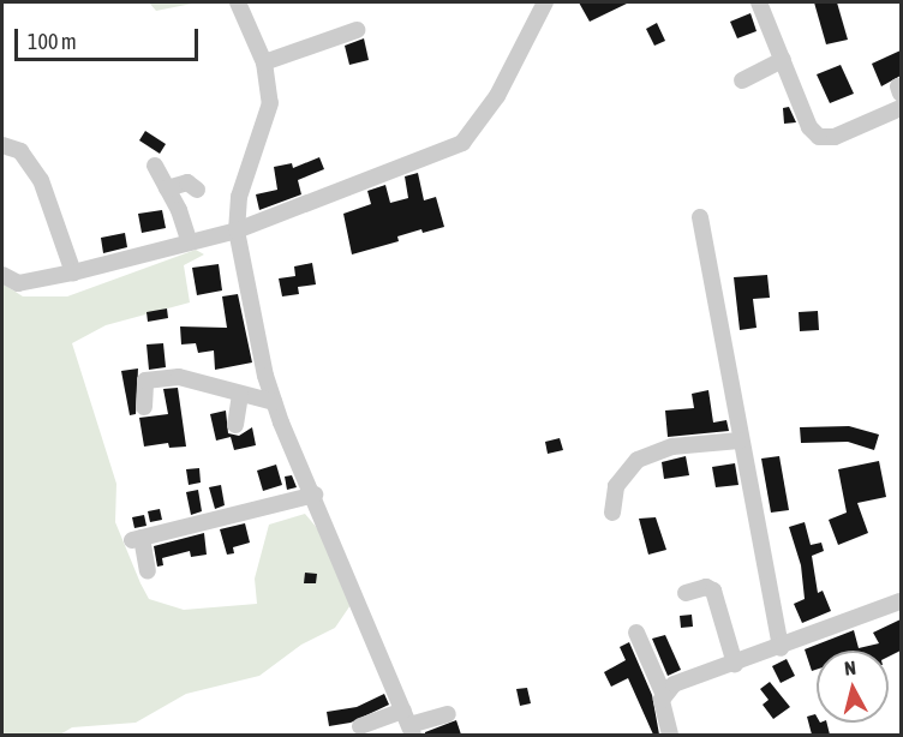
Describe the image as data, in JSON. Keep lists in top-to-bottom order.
{
  "scale_bar": "100 m",
  "north": "top"
}
